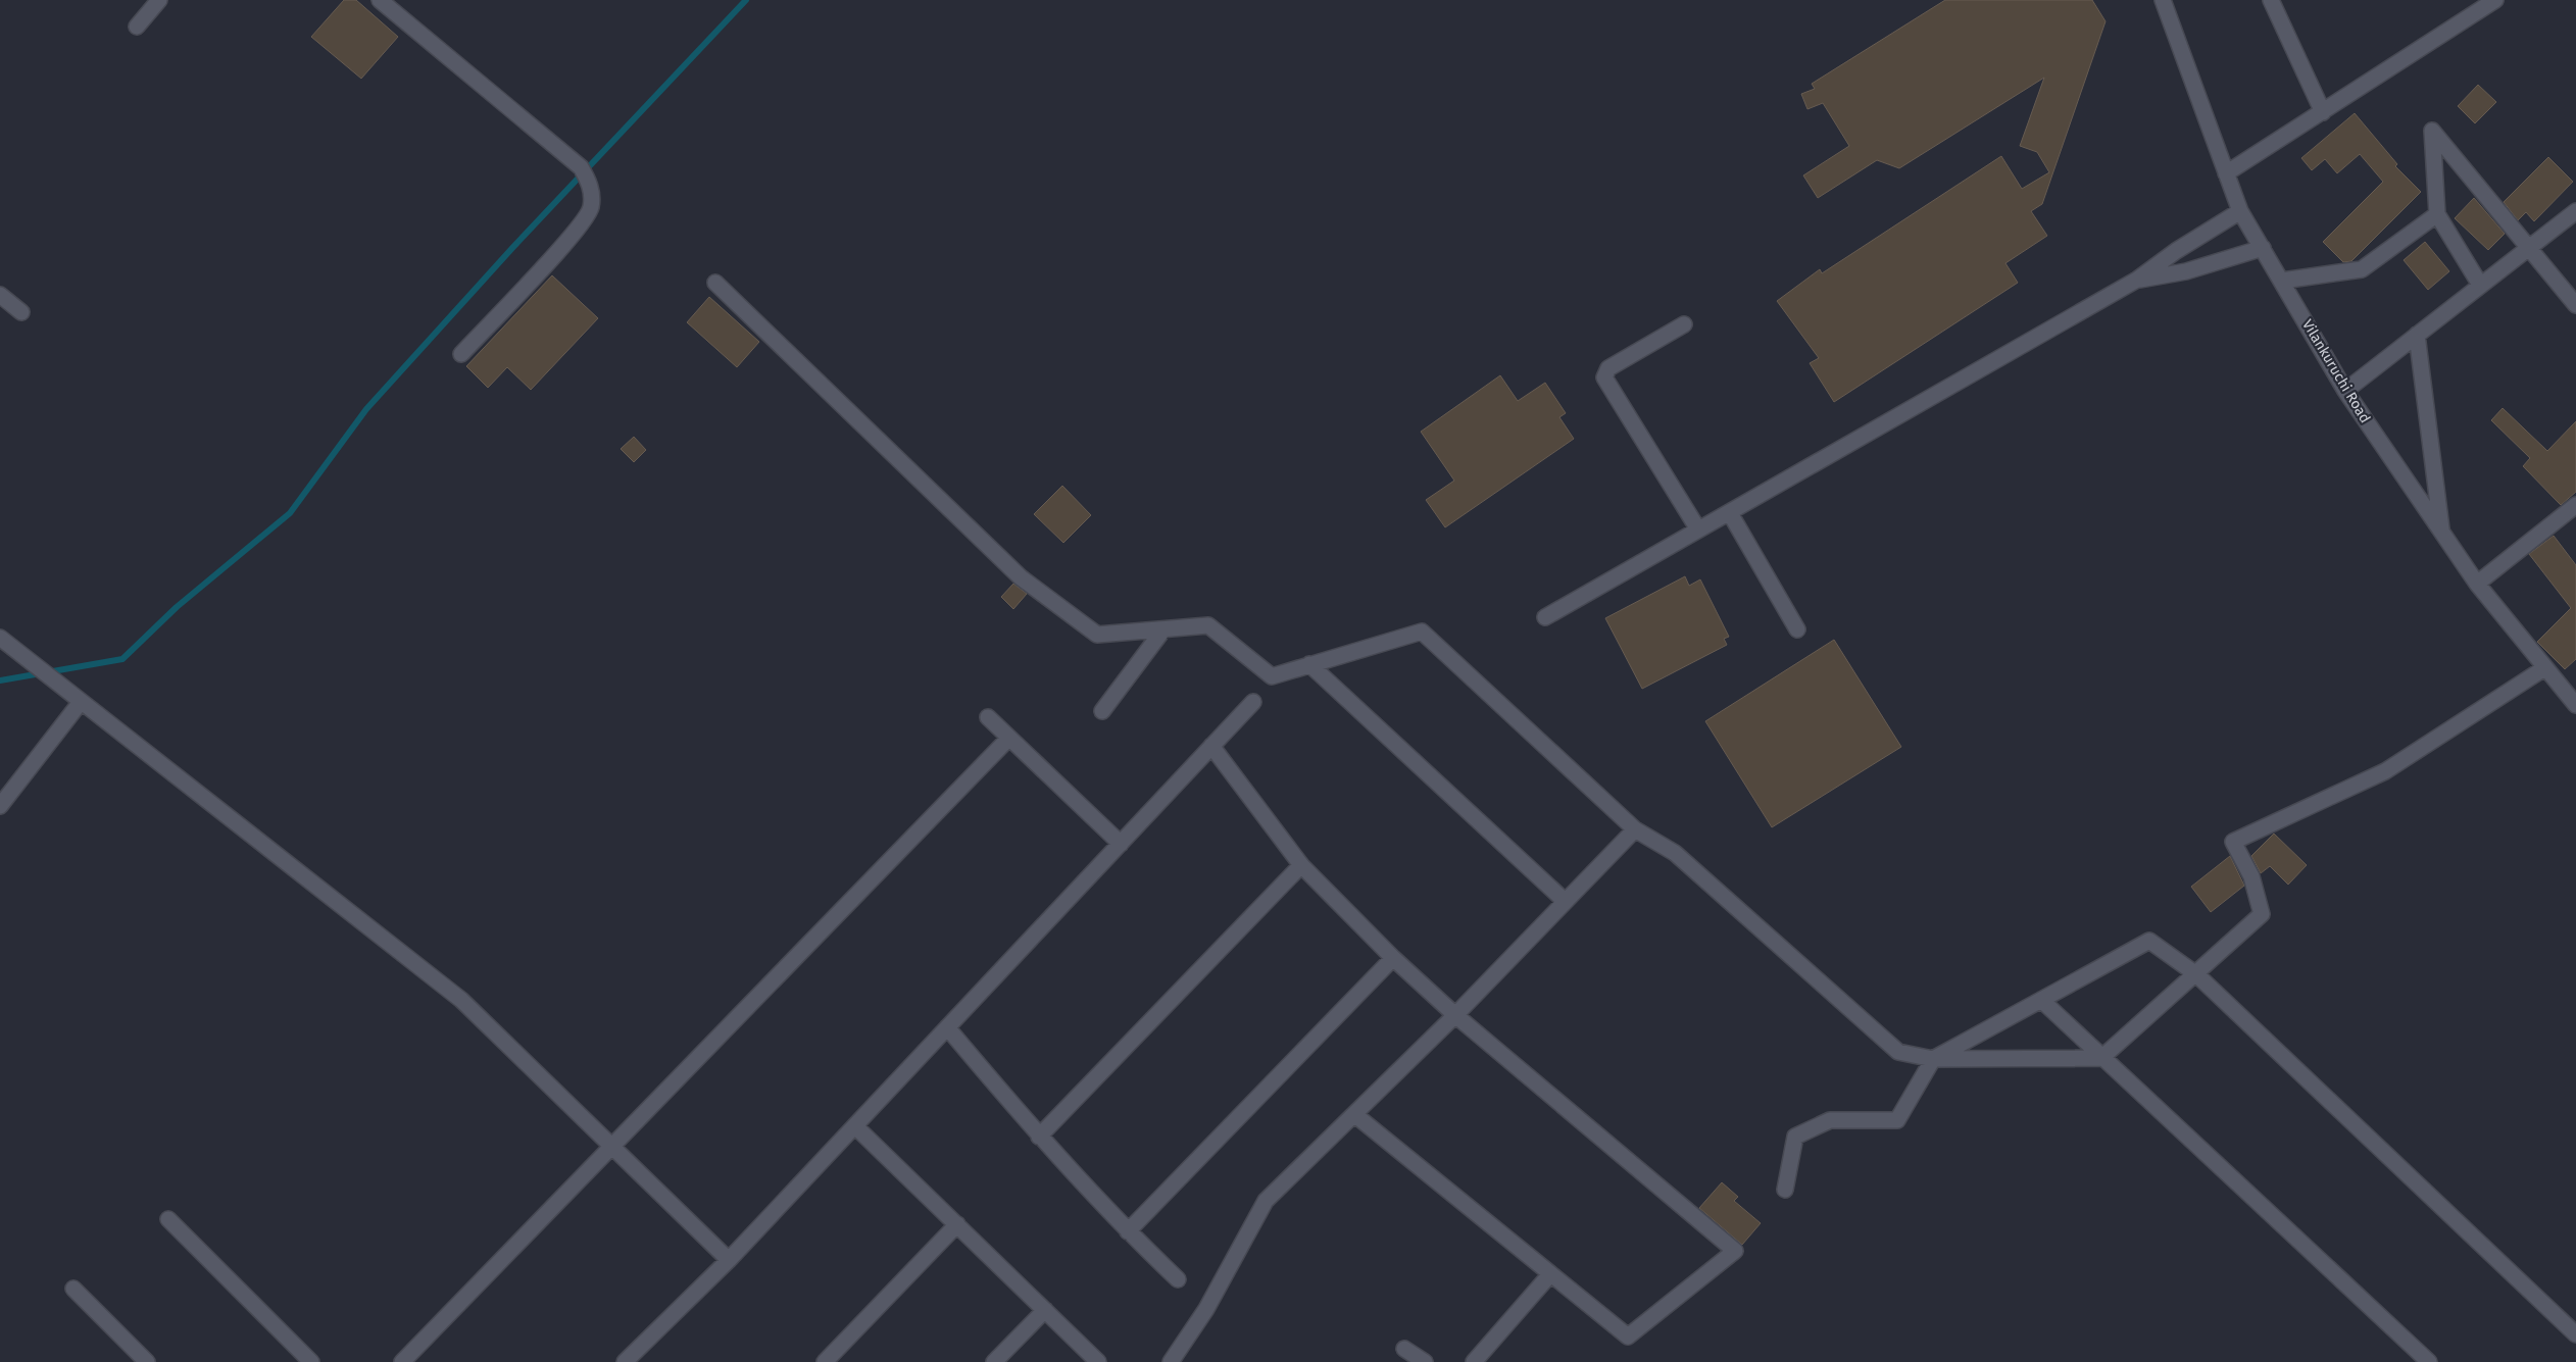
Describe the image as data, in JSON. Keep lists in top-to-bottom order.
{
  "streets": {
    "street": ["Vilankuruchi Road"]
  }
}
